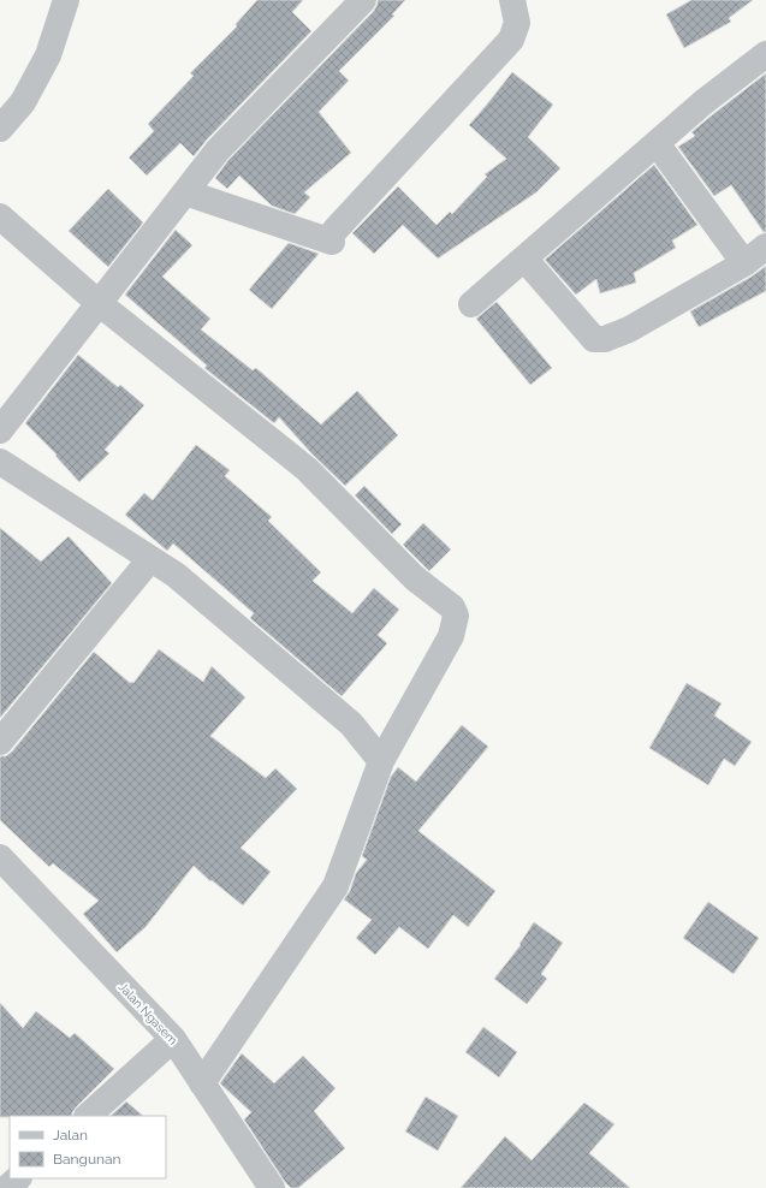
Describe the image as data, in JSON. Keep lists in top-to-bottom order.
{
  "streets": {
    "street": ["Jalan Ngasem"]
  },
  "legend": ["Jalan", "Bangunan"]
}
